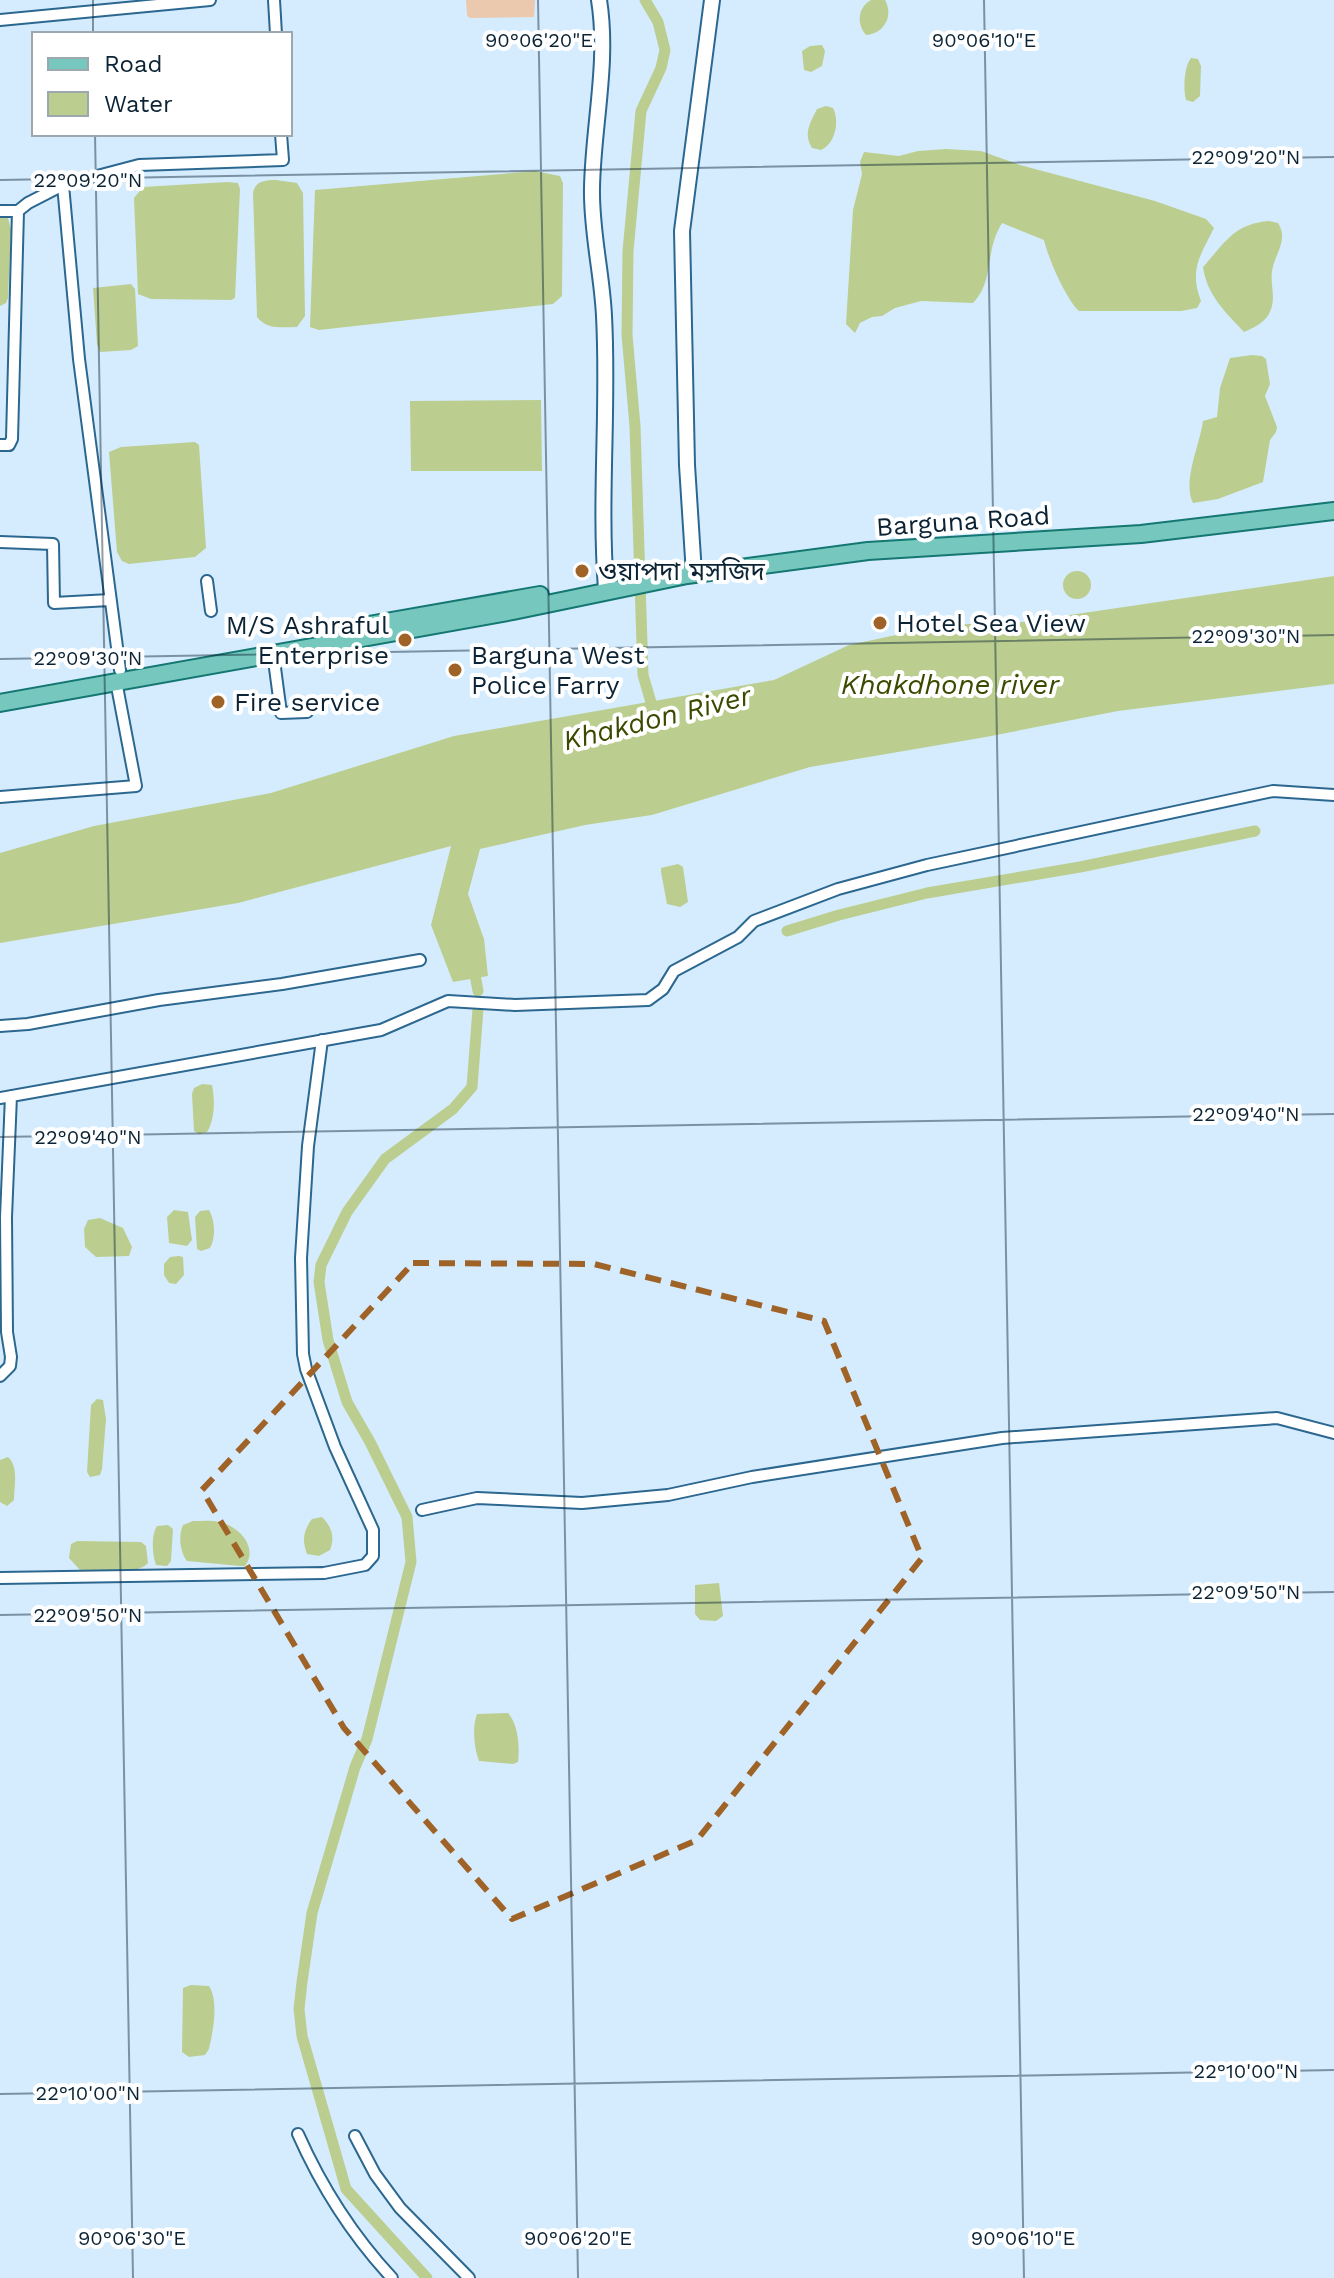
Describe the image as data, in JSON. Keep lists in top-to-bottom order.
{
  "streets": {
    "main road": ["Barguna Road"]
  },
  "water": ["Khakdhone river", "Khakdon River"],
  "places": [
    "ওয়াপদা মসজিদ",
    "Hotel Sea View",
    "M/S Ashraful Enterprise",
    "Barguna West Police Farry",
    "Fire service"
  ],
  "legend": ["Road", "Water"],
  "coordinates": [
    "90°06'20\"E",
    "90°06'10\"E",
    "22°09'20\"N",
    "22°09'30\"N",
    "22°09'40\"N",
    "22°09'50\"N",
    "22°10'00\"N",
    "90°06'30\"E"
  ]
}
